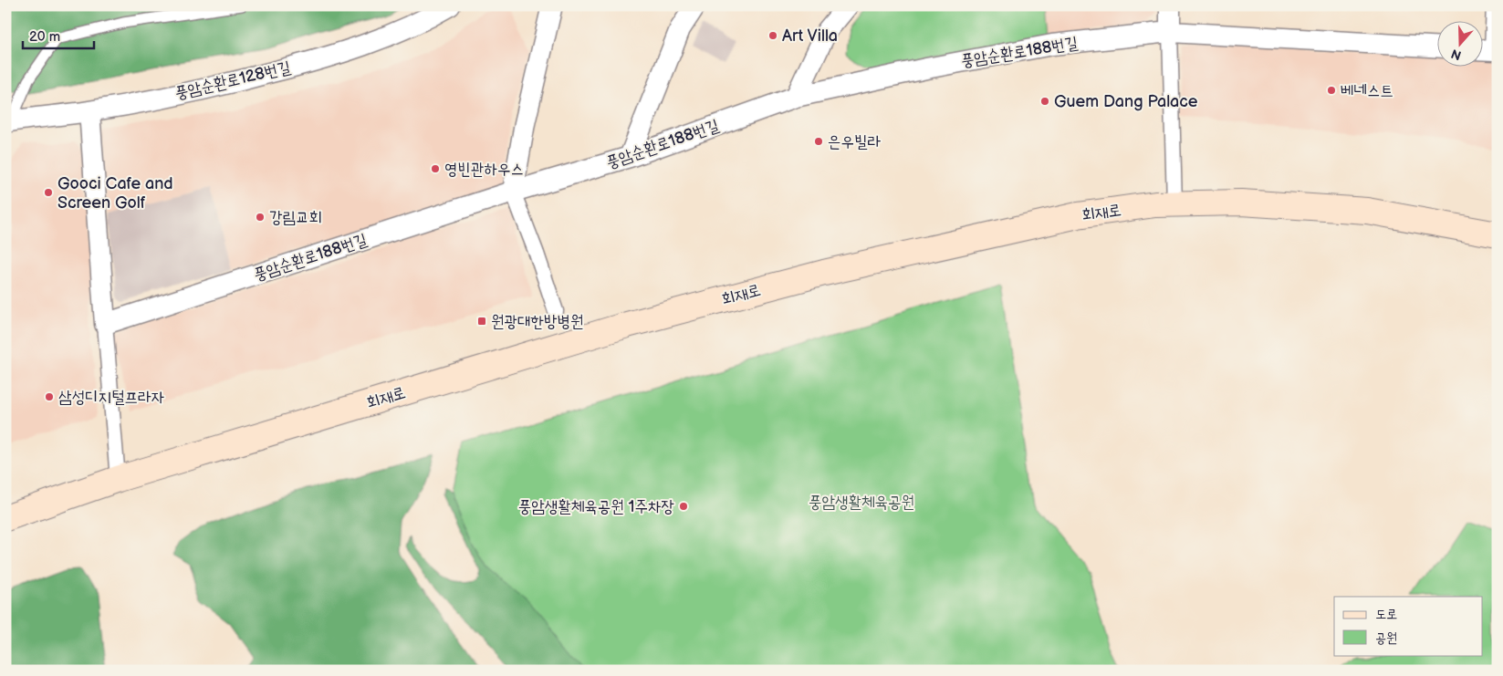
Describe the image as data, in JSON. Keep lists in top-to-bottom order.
{
  "streets": {
    "main road": ["회재로"],
    "street": ["풍암순환로188번길", "풍암순환로128번길"]
  },
  "parks": ["풍암생활체육공원"],
  "places": {
    "other": [
      "Art Villa",
      "베네스트",
      "Guem Dang Palace",
      "은우빌라",
      "영빈관하우스",
      "Gooci Cafe and Screen Golf",
      "강림교회",
      "삼성디지털프라자",
      "풍암생활체육공원 1주차장"
    ],
    "transit": ["원광대한방병원"]
  },
  "legend": ["도로", "공원"],
  "scale_bar": "20 m",
  "north": "bottom"
}
